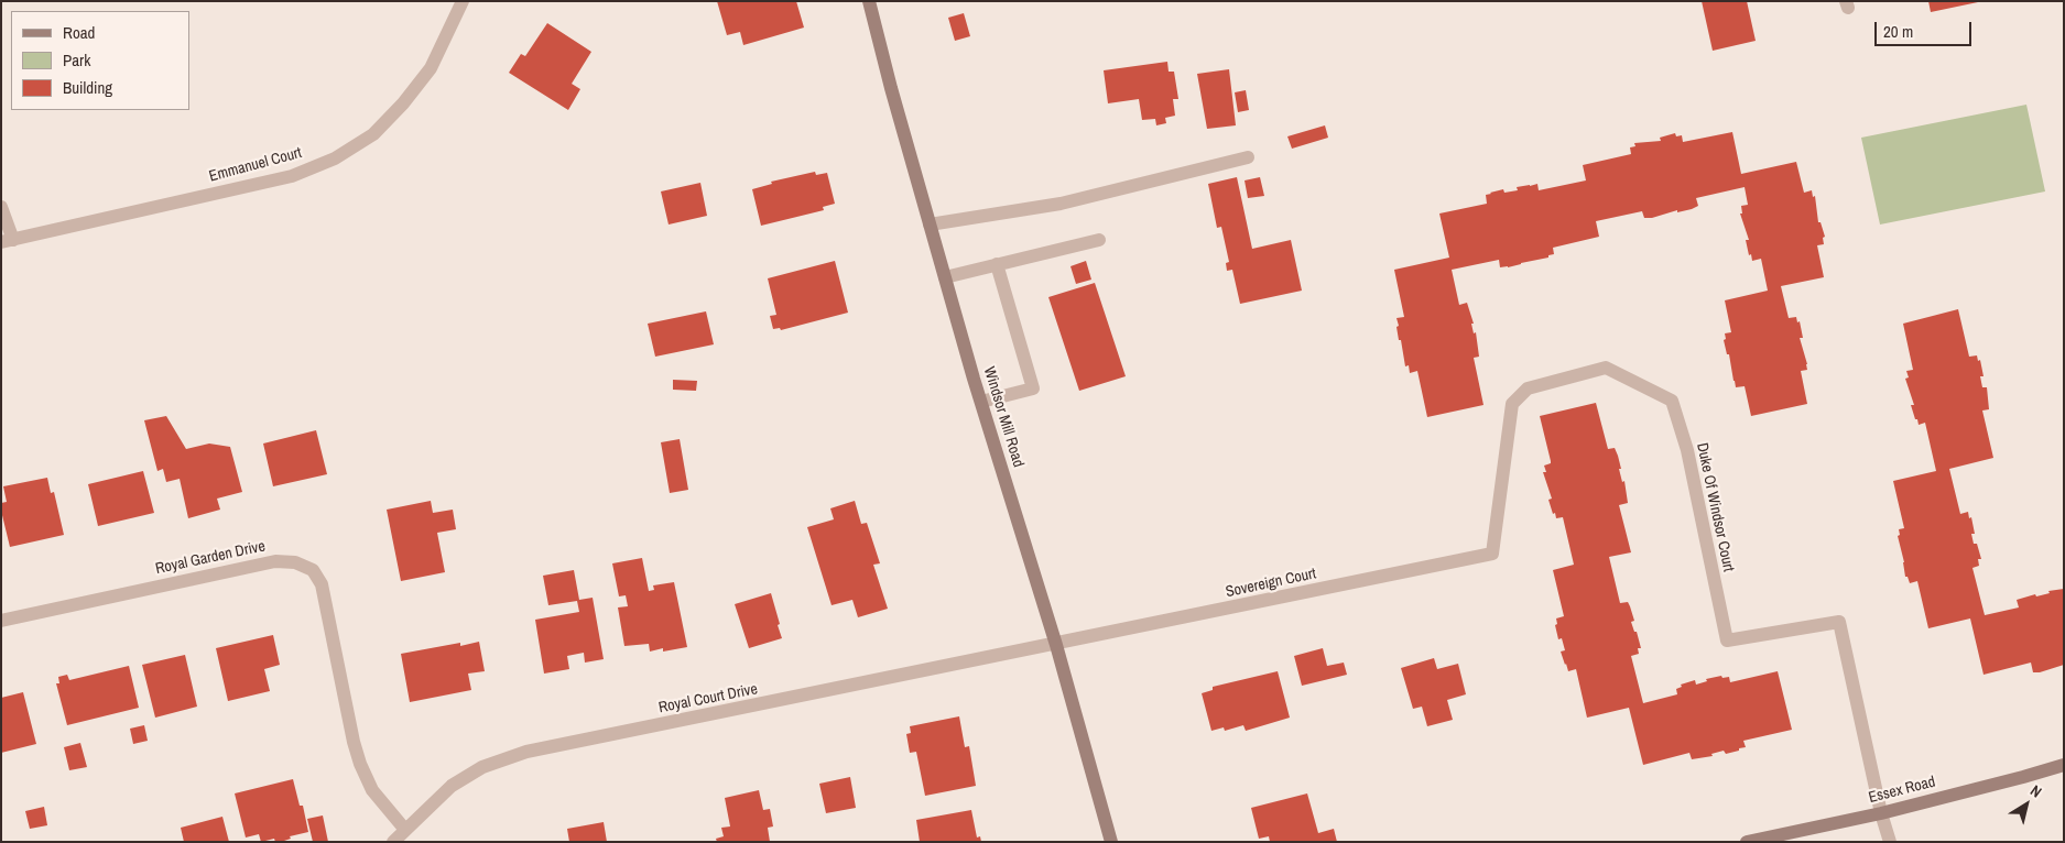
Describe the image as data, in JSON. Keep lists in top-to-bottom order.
{
  "streets": {
    "main road": ["Windsor Mill Road", "Essex Road"],
    "street": [
      "Emmanuel Court",
      "Duke Of Windsor Court",
      "Royal Garden Drive",
      "Sovereign Court",
      "Royal Court Drive"
    ]
  },
  "crossings": [
    ["Windsor Mill Road", "Sovereign Court"],
    ["Windsor Mill Road", "Royal Court Drive"],
    ["Duke Of Windsor Court", "Sovereign Court"],
    ["Duke Of Windsor Court", "Essex Road"],
    ["Royal Garden Drive", "Royal Court Drive"],
    ["Sovereign Court", "Royal Court Drive"]
  ],
  "legend": ["Road", "Park", "Building"],
  "scale_bar": "20 m",
  "north": "top right"
}
